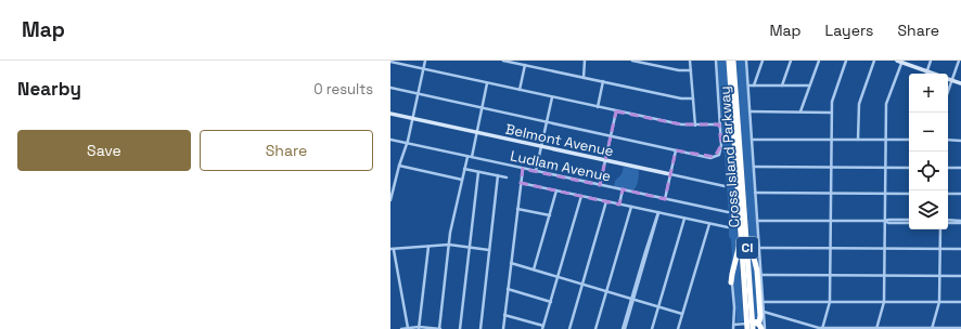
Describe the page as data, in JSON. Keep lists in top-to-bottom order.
{
  "streets": {
    "highway": ["Cross Island Parkway", "CI"],
    "street": ["Belmont Avenue", "Ludlam Avenue"]
  },
  "page": {
    "header": "Map",
    "nav": ["Map", "Layers", "Share"],
    "heading": ["Nearby", "0 results"],
    "map_buttons": ["+", "−"],
    "buttons": ["Save", "Share"]
  }
}
